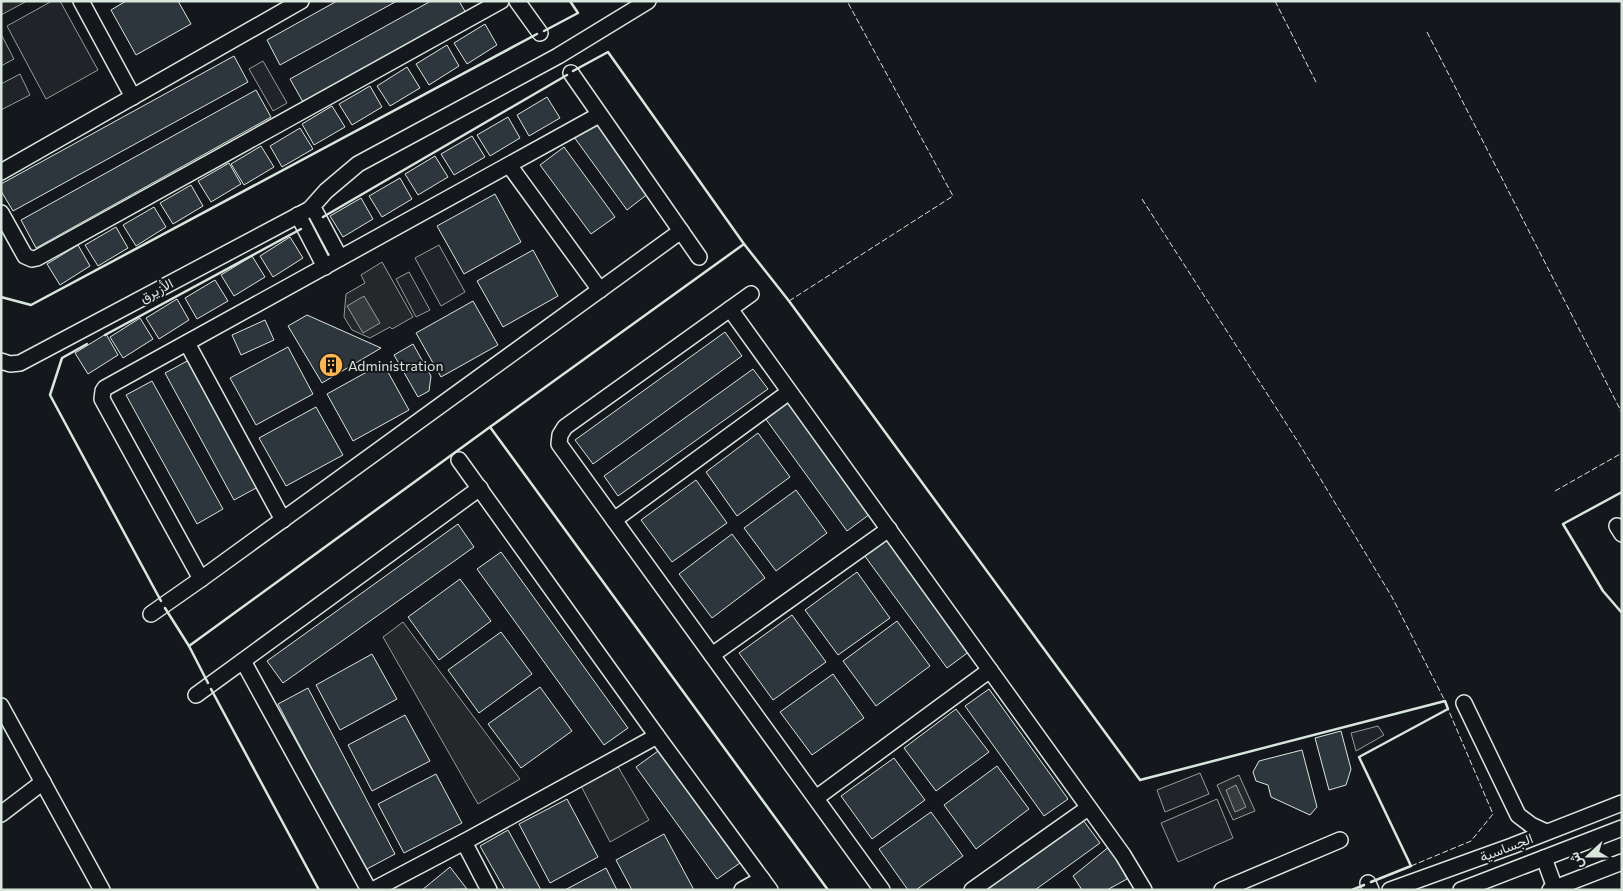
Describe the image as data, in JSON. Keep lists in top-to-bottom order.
{
  "streets": {
    "street": ["الأزيرق", "الجساسية"]
  },
  "places": {
    "building": ["Administration"]
  },
  "north": "left"
}
